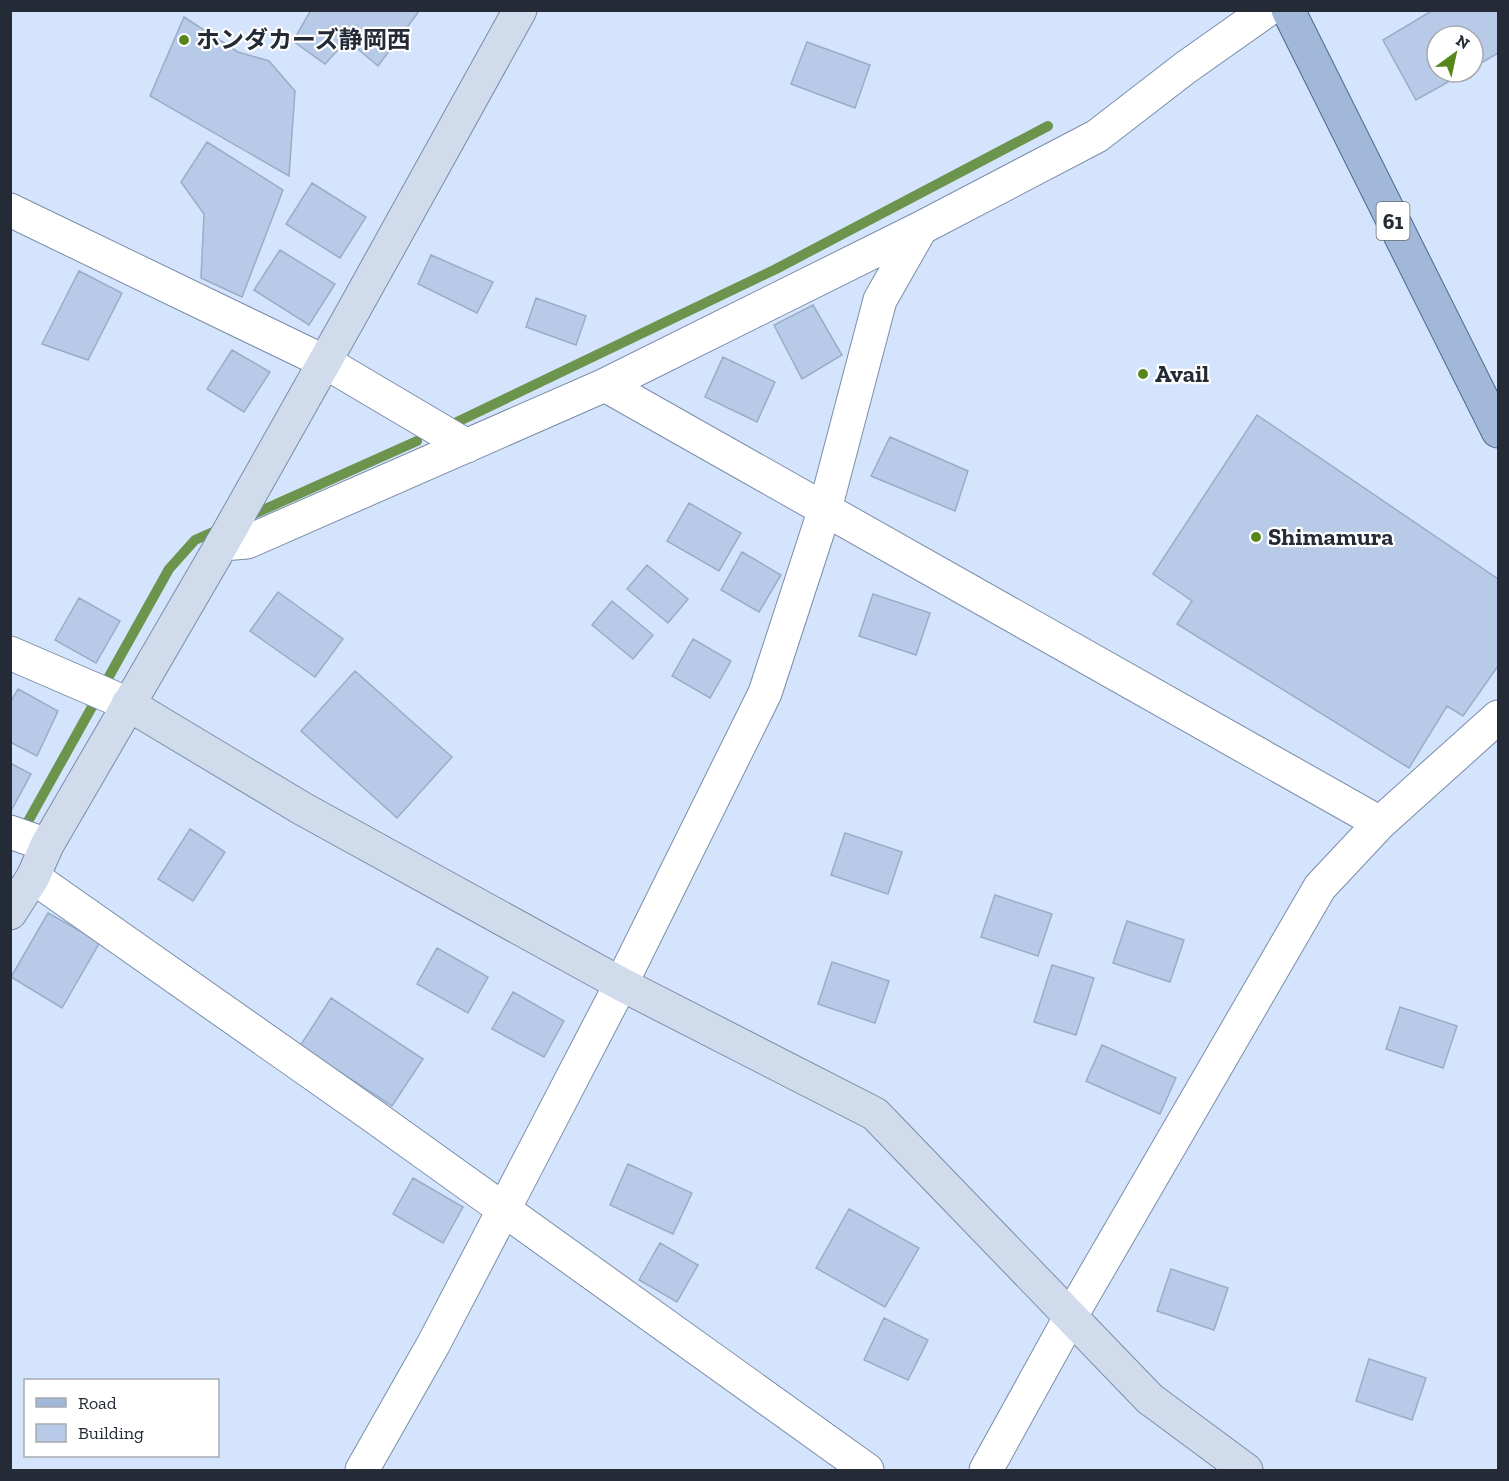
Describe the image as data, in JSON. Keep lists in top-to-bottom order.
{
  "streets": {
    "main road": ["61"]
  },
  "places": ["ホンダカーズ静岡西", "Avail", "Shimamura"],
  "legend": ["Road", "Building"],
  "north": "top right"
}
